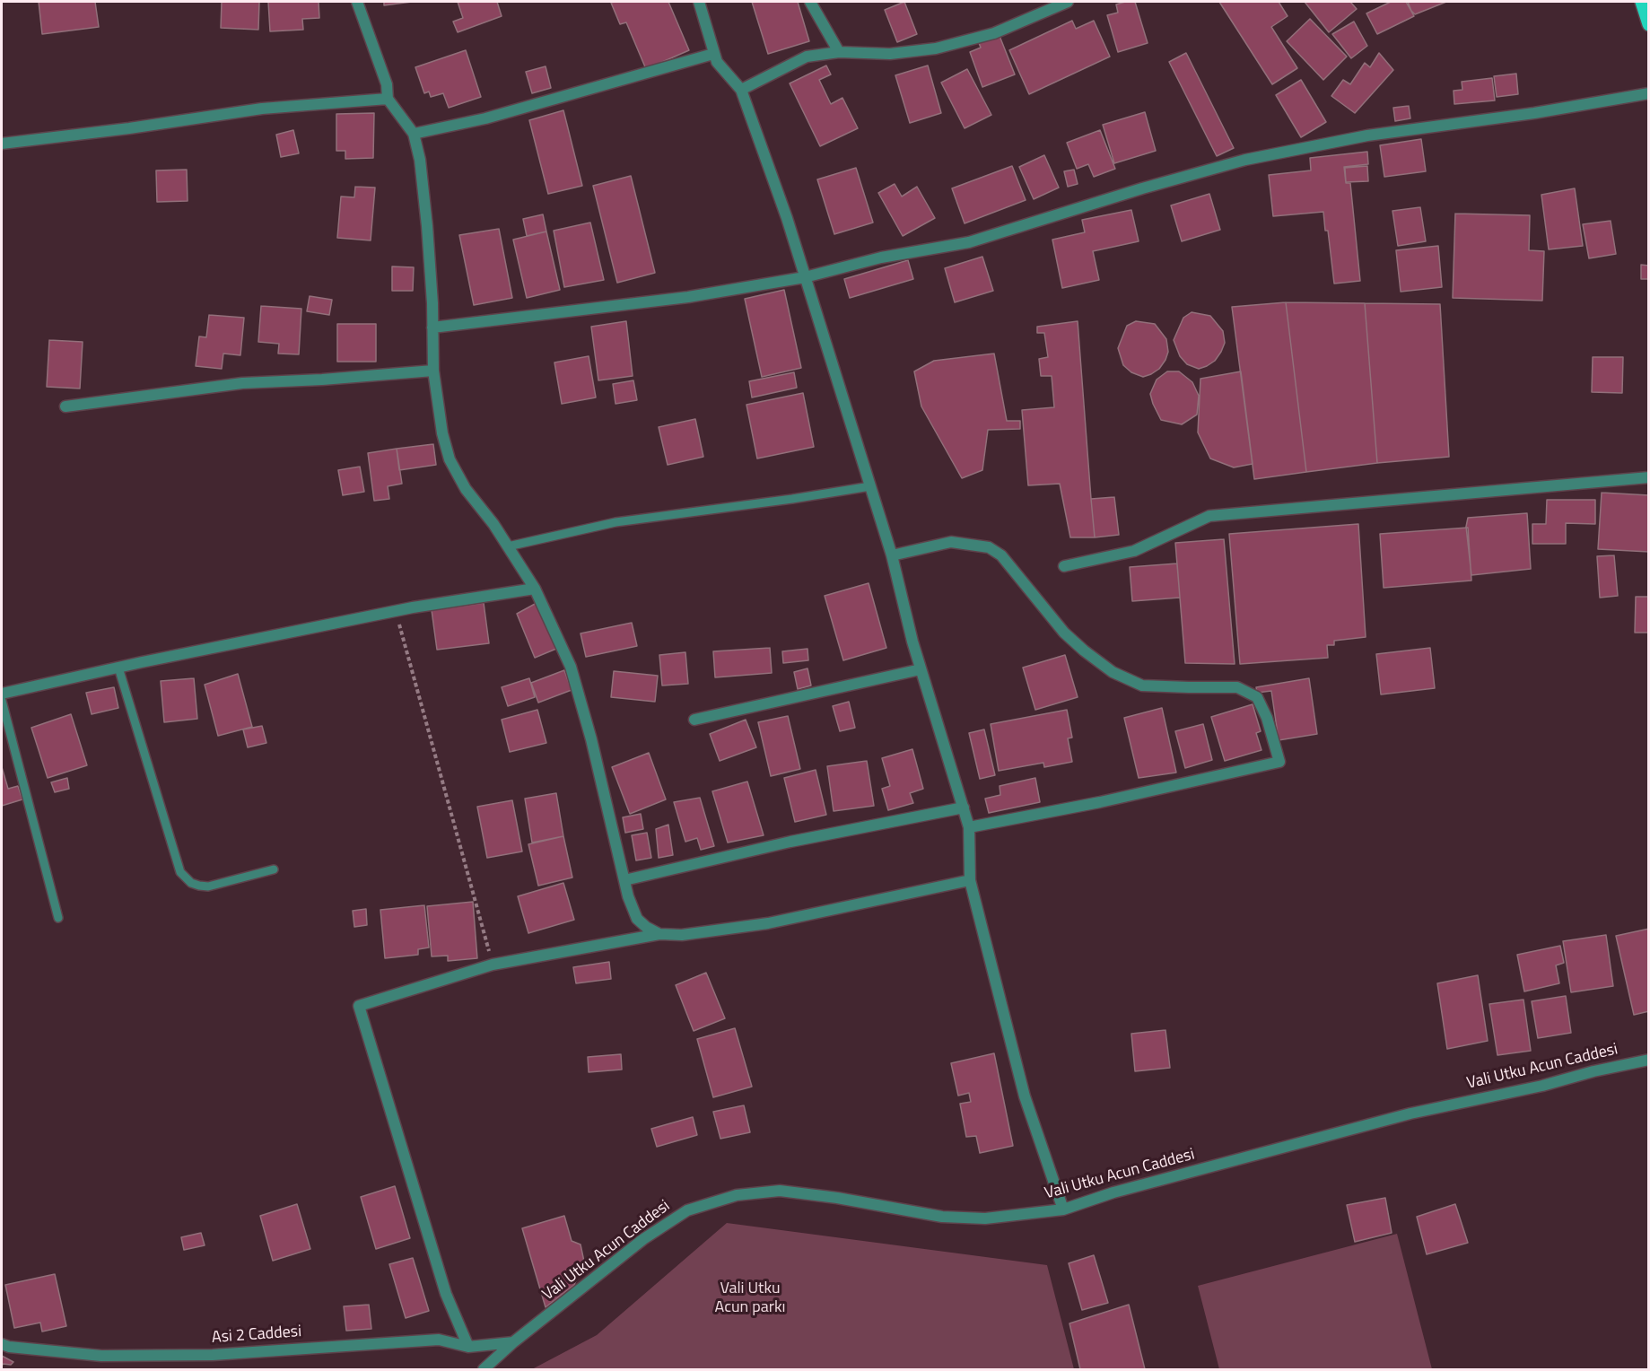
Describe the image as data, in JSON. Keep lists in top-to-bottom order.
{
  "streets": {
    "street": ["Vali Utku Acun Caddesi", "Asi 2 Caddesi"]
  },
  "crossings": [
    ["Vali Utku Acun Caddesi", "Asi 2 Caddesi"]
  ],
  "parks": ["Vali Utku Acun parkı"]
}
